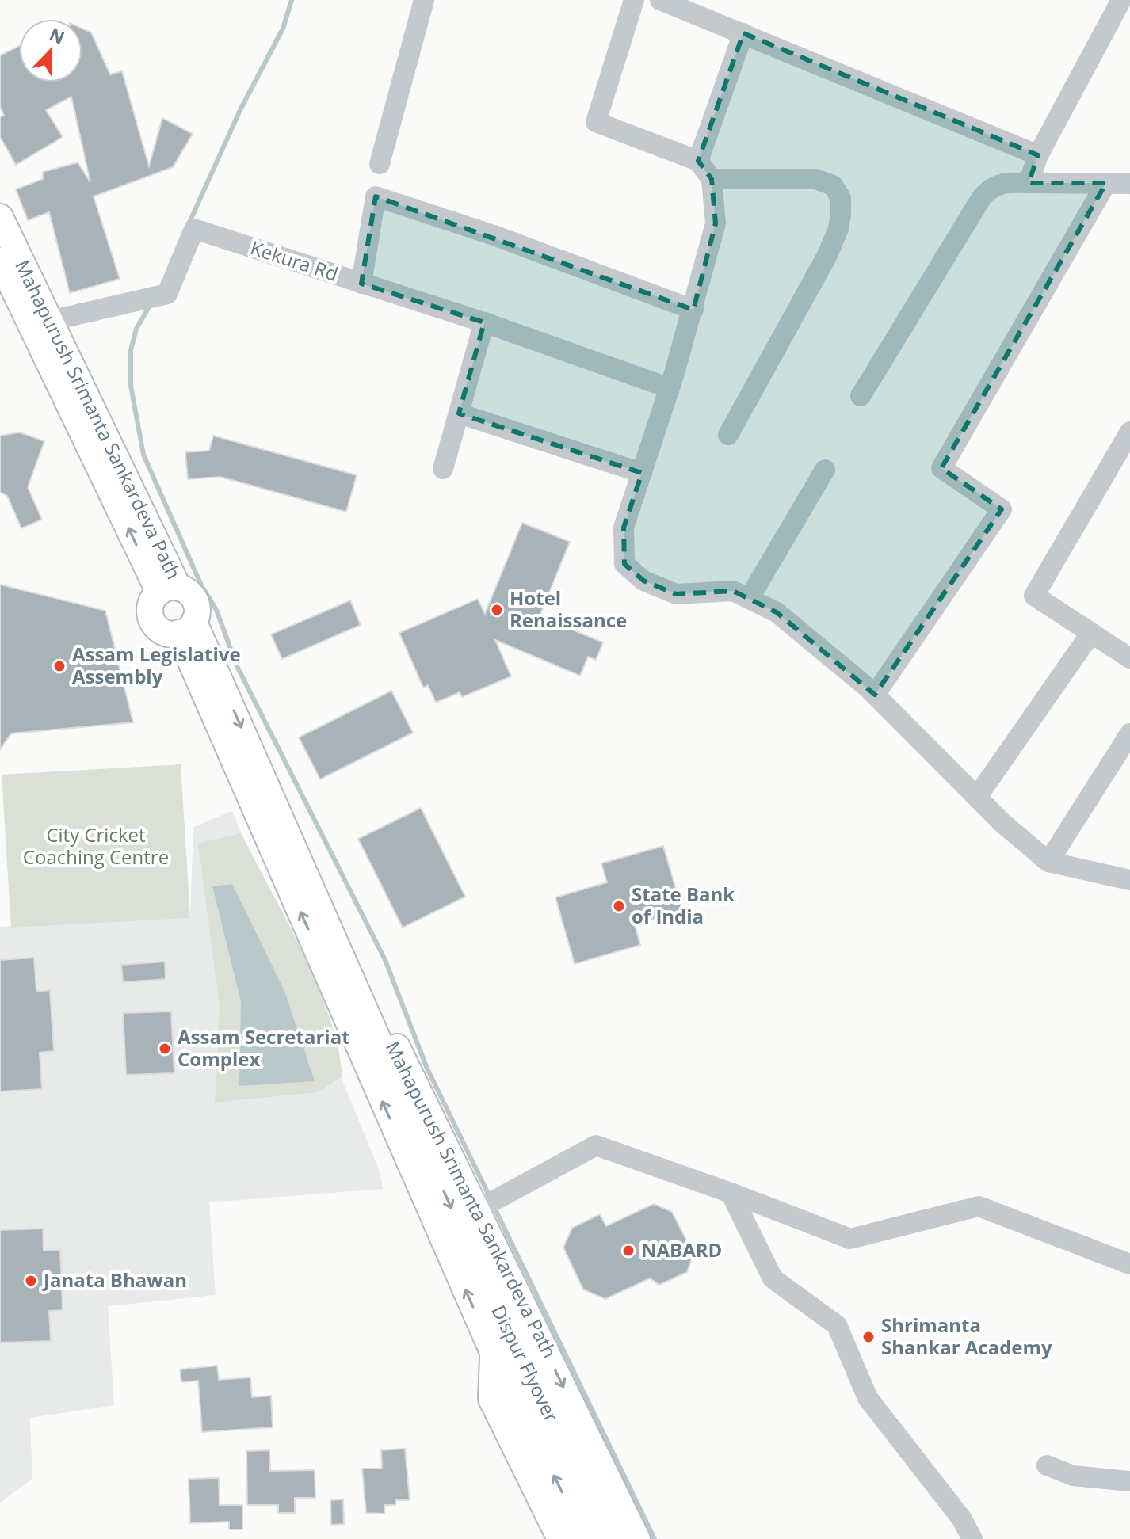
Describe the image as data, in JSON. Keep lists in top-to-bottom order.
{
  "streets": {
    "main road": ["Mahapurush Srimanta Sankardeva Path", "Dispur Flyover"],
    "street": ["Kekura Rd"]
  },
  "crossings": [
    ["Kekura Rd", "Mahapurush Srimanta Sankardeva Path"],
    ["Mahapurush Srimanta Sankardeva Path", "Dispur Flyover"]
  ],
  "parks": ["City Cricket Coaching Centre"],
  "places": [
    "Hotel Renaissance",
    "Assam Legislative Assembly",
    "State Bank of India",
    "Assam Secretariat Complex",
    "NABARD",
    "Janata Bhawan",
    "Shrimanta Shankar Academy"
  ],
  "north": "top right"
}
